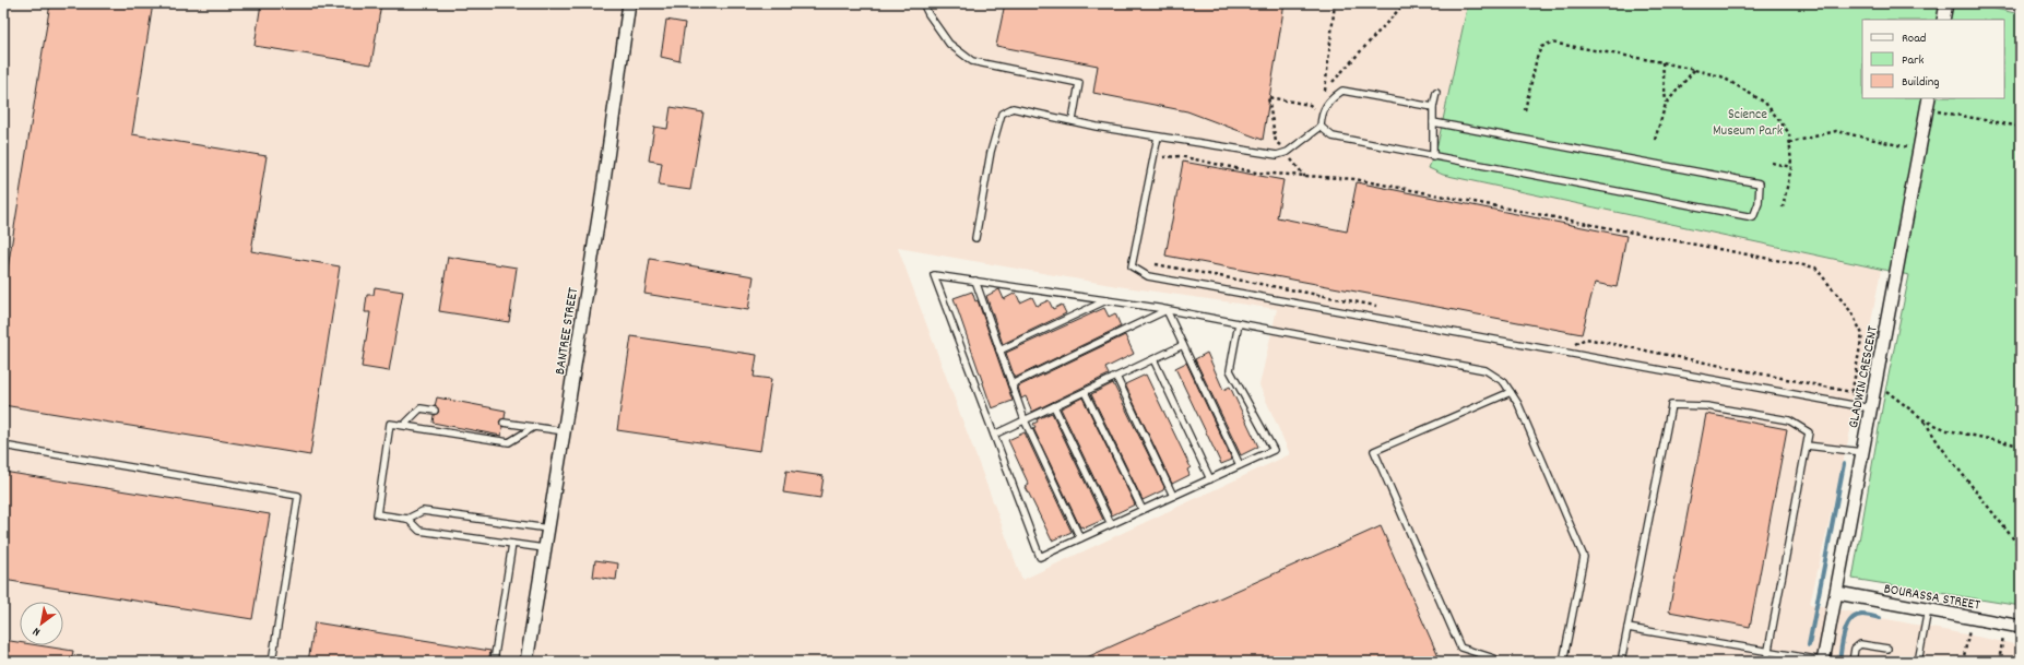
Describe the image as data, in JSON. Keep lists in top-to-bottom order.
{
  "streets": {
    "street": ["BANTREE STREET", "GLADWIN CRESCENT", "BOURASSA STREET"]
  },
  "crossings": [
    ["GLADWIN CRESCENT", "BOURASSA STREET"]
  ],
  "parks": ["Science Museum Park"],
  "legend": ["Road", "Park", "Building"],
  "north": "bottom left"
}
